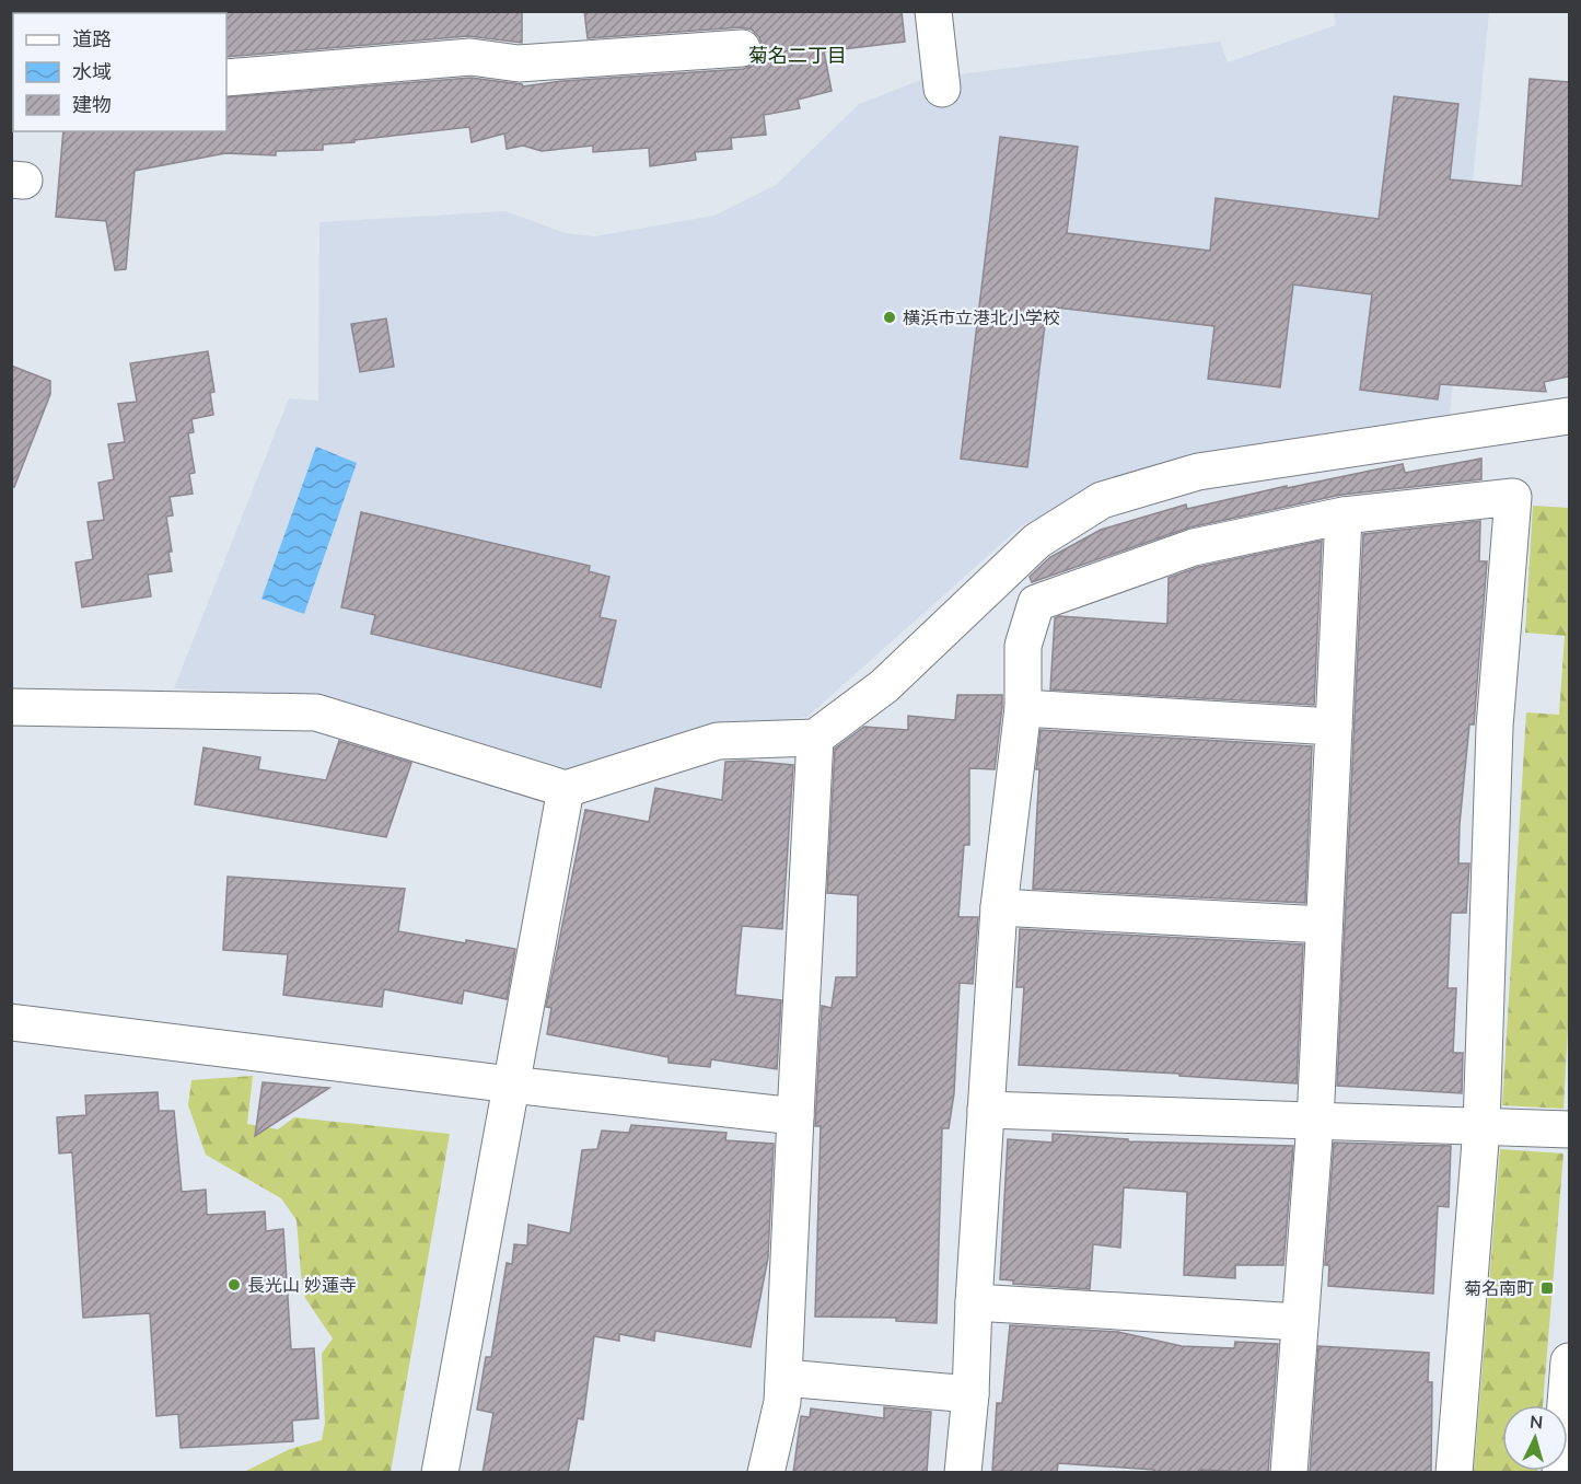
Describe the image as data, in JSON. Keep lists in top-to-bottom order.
{
  "districts": ["菊名二丁目"],
  "places": {
    "other": ["横浜市立港北小学校", "長光山 妙蓮寺"],
    "transit": ["菊名南町"]
  },
  "legend": ["道路", "水域", "建物"],
  "north": "top"
}
